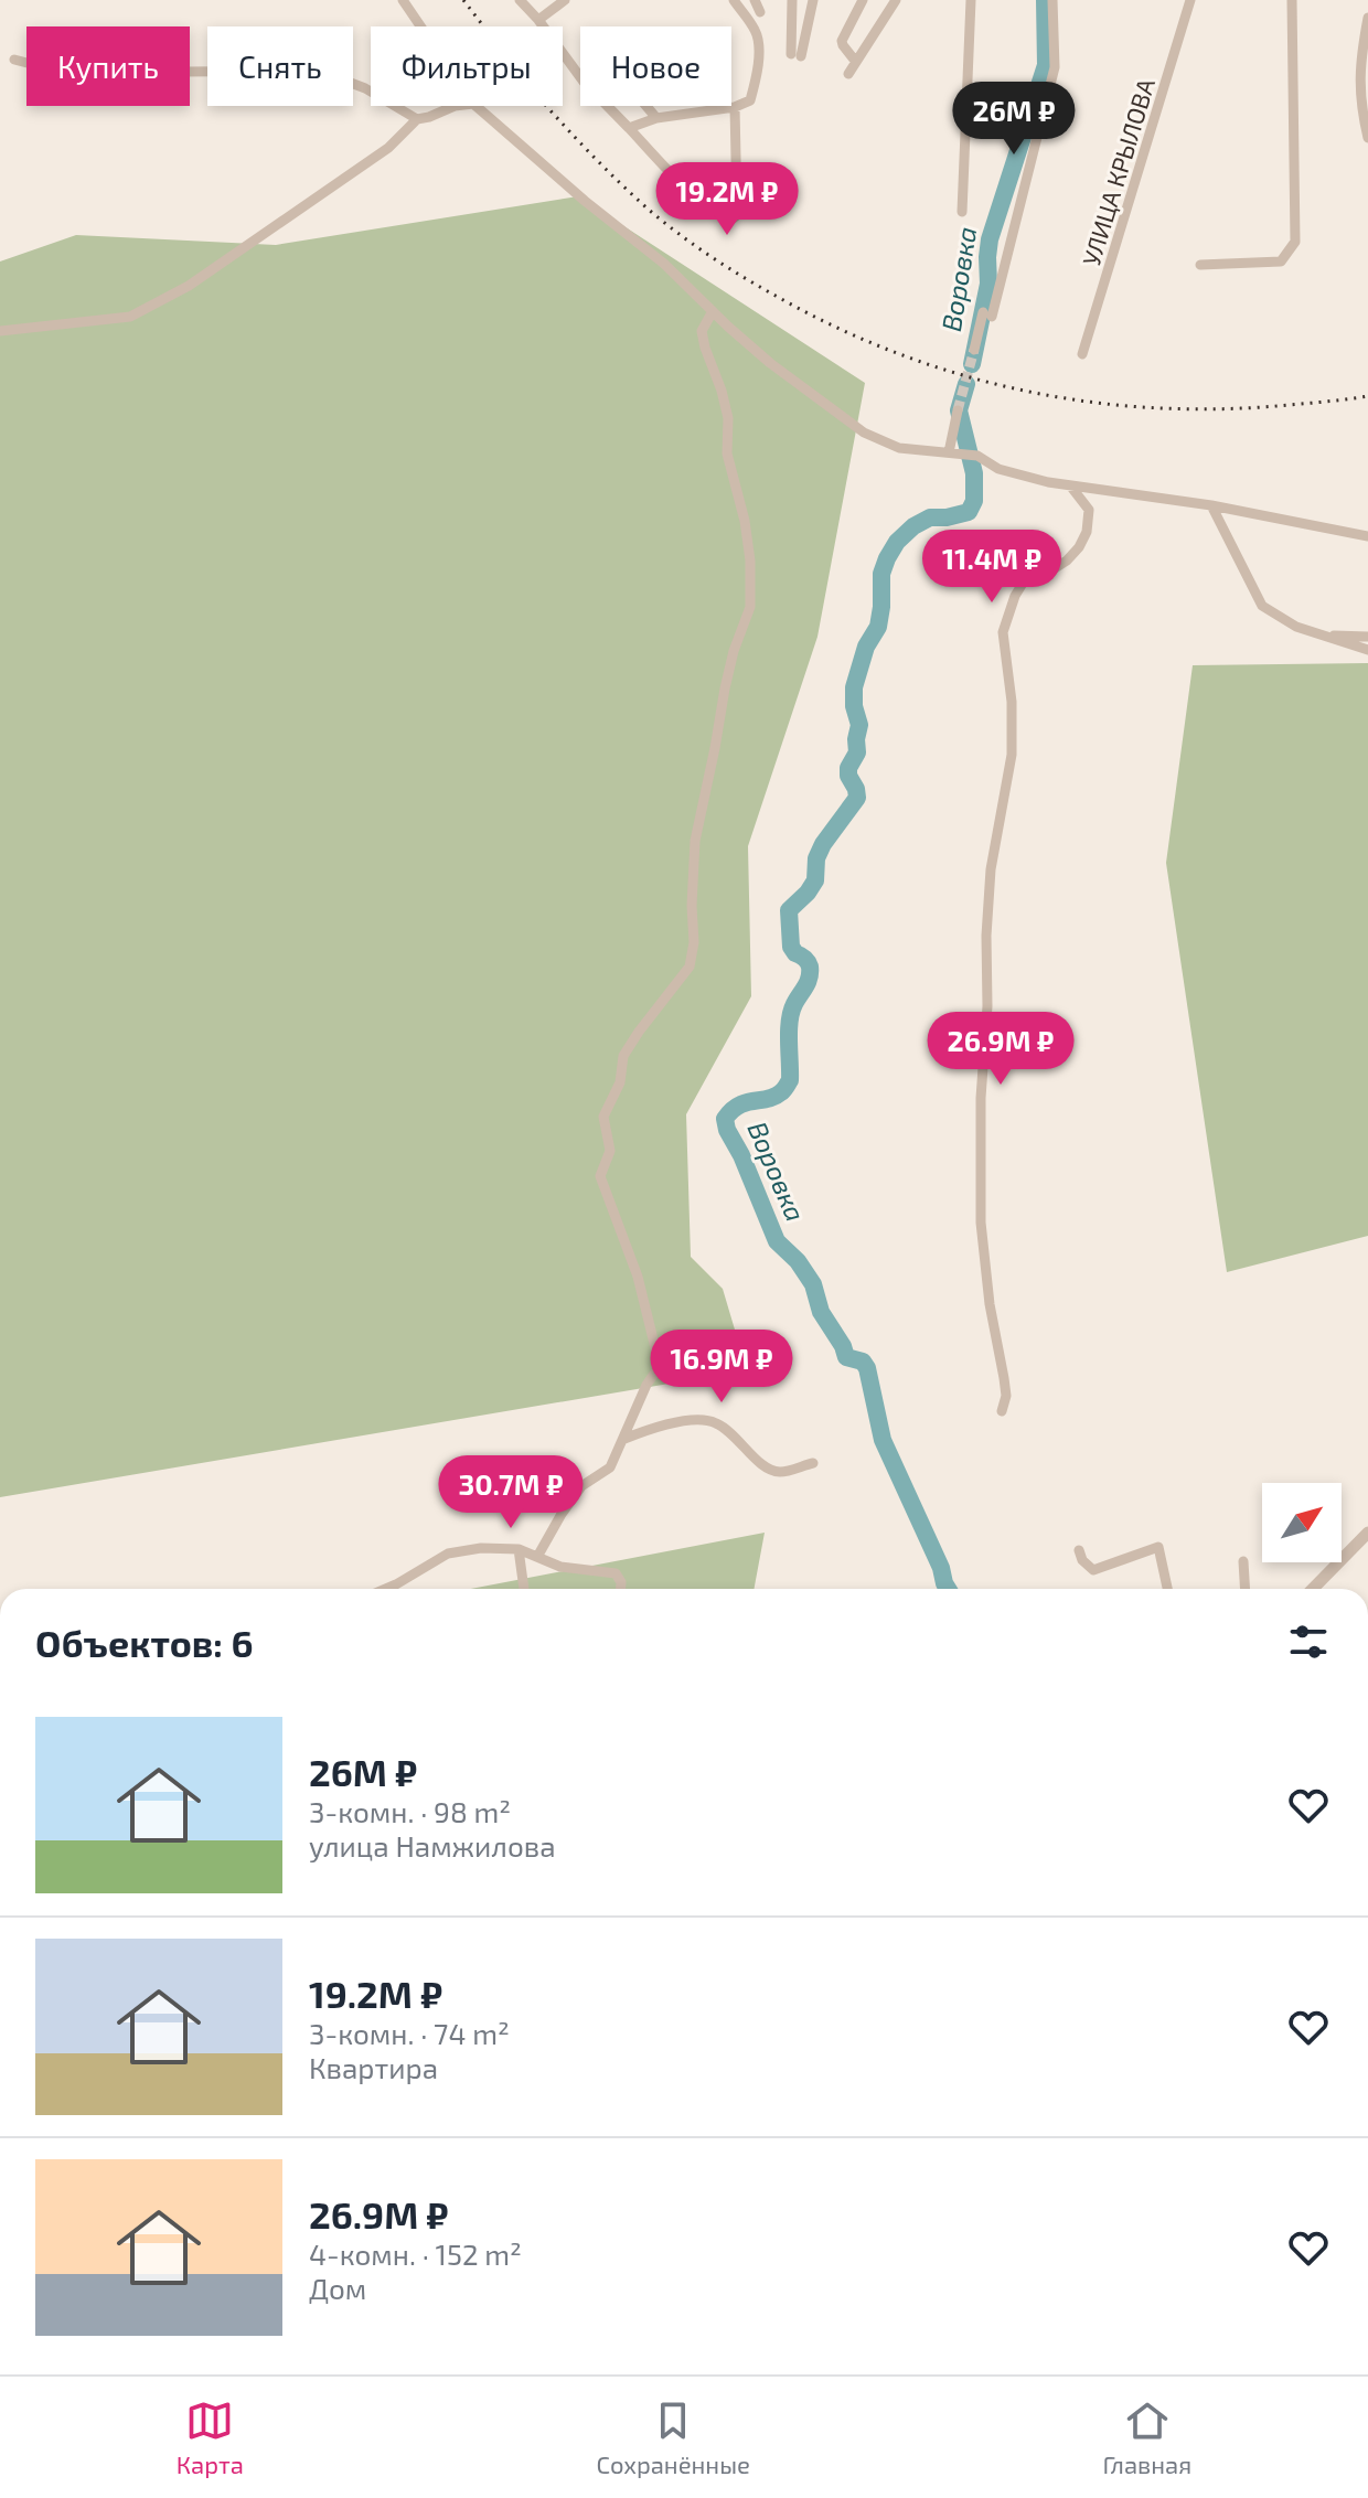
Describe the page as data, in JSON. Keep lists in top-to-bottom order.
{
  "streets": {
    "street": ["УЛИЦА КРЫЛОВА"]
  },
  "water": ["Воровка"],
  "north": "top right",
  "page": {
    "chip": [
      "Купить",
      "Снять",
      "Фильтры",
      "Новое"
    ],
    "price": [
      "26M ₽",
      "19.2M ₽",
      "11.4M ₽",
      "26.9M ₽",
      "16.9M ₽",
      "30.7M ₽"
    ],
    "heading": "Объектов: 6",
    "list": [
      {
        "name": "26M ₽",
        "note": "3-комн. · 98 m² · улица Намжилова"
      },
      {
        "name": "19.2M ₽",
        "note": "3-комн. · 74 m² · Квартира"
      },
      {
        "name": "26.9M ₽",
        "note": "4-комн. · 152 m² · Дом"
      }
    ],
    "tabs": ["Карта", "Сохранённые", "Главная"]
  }
}
